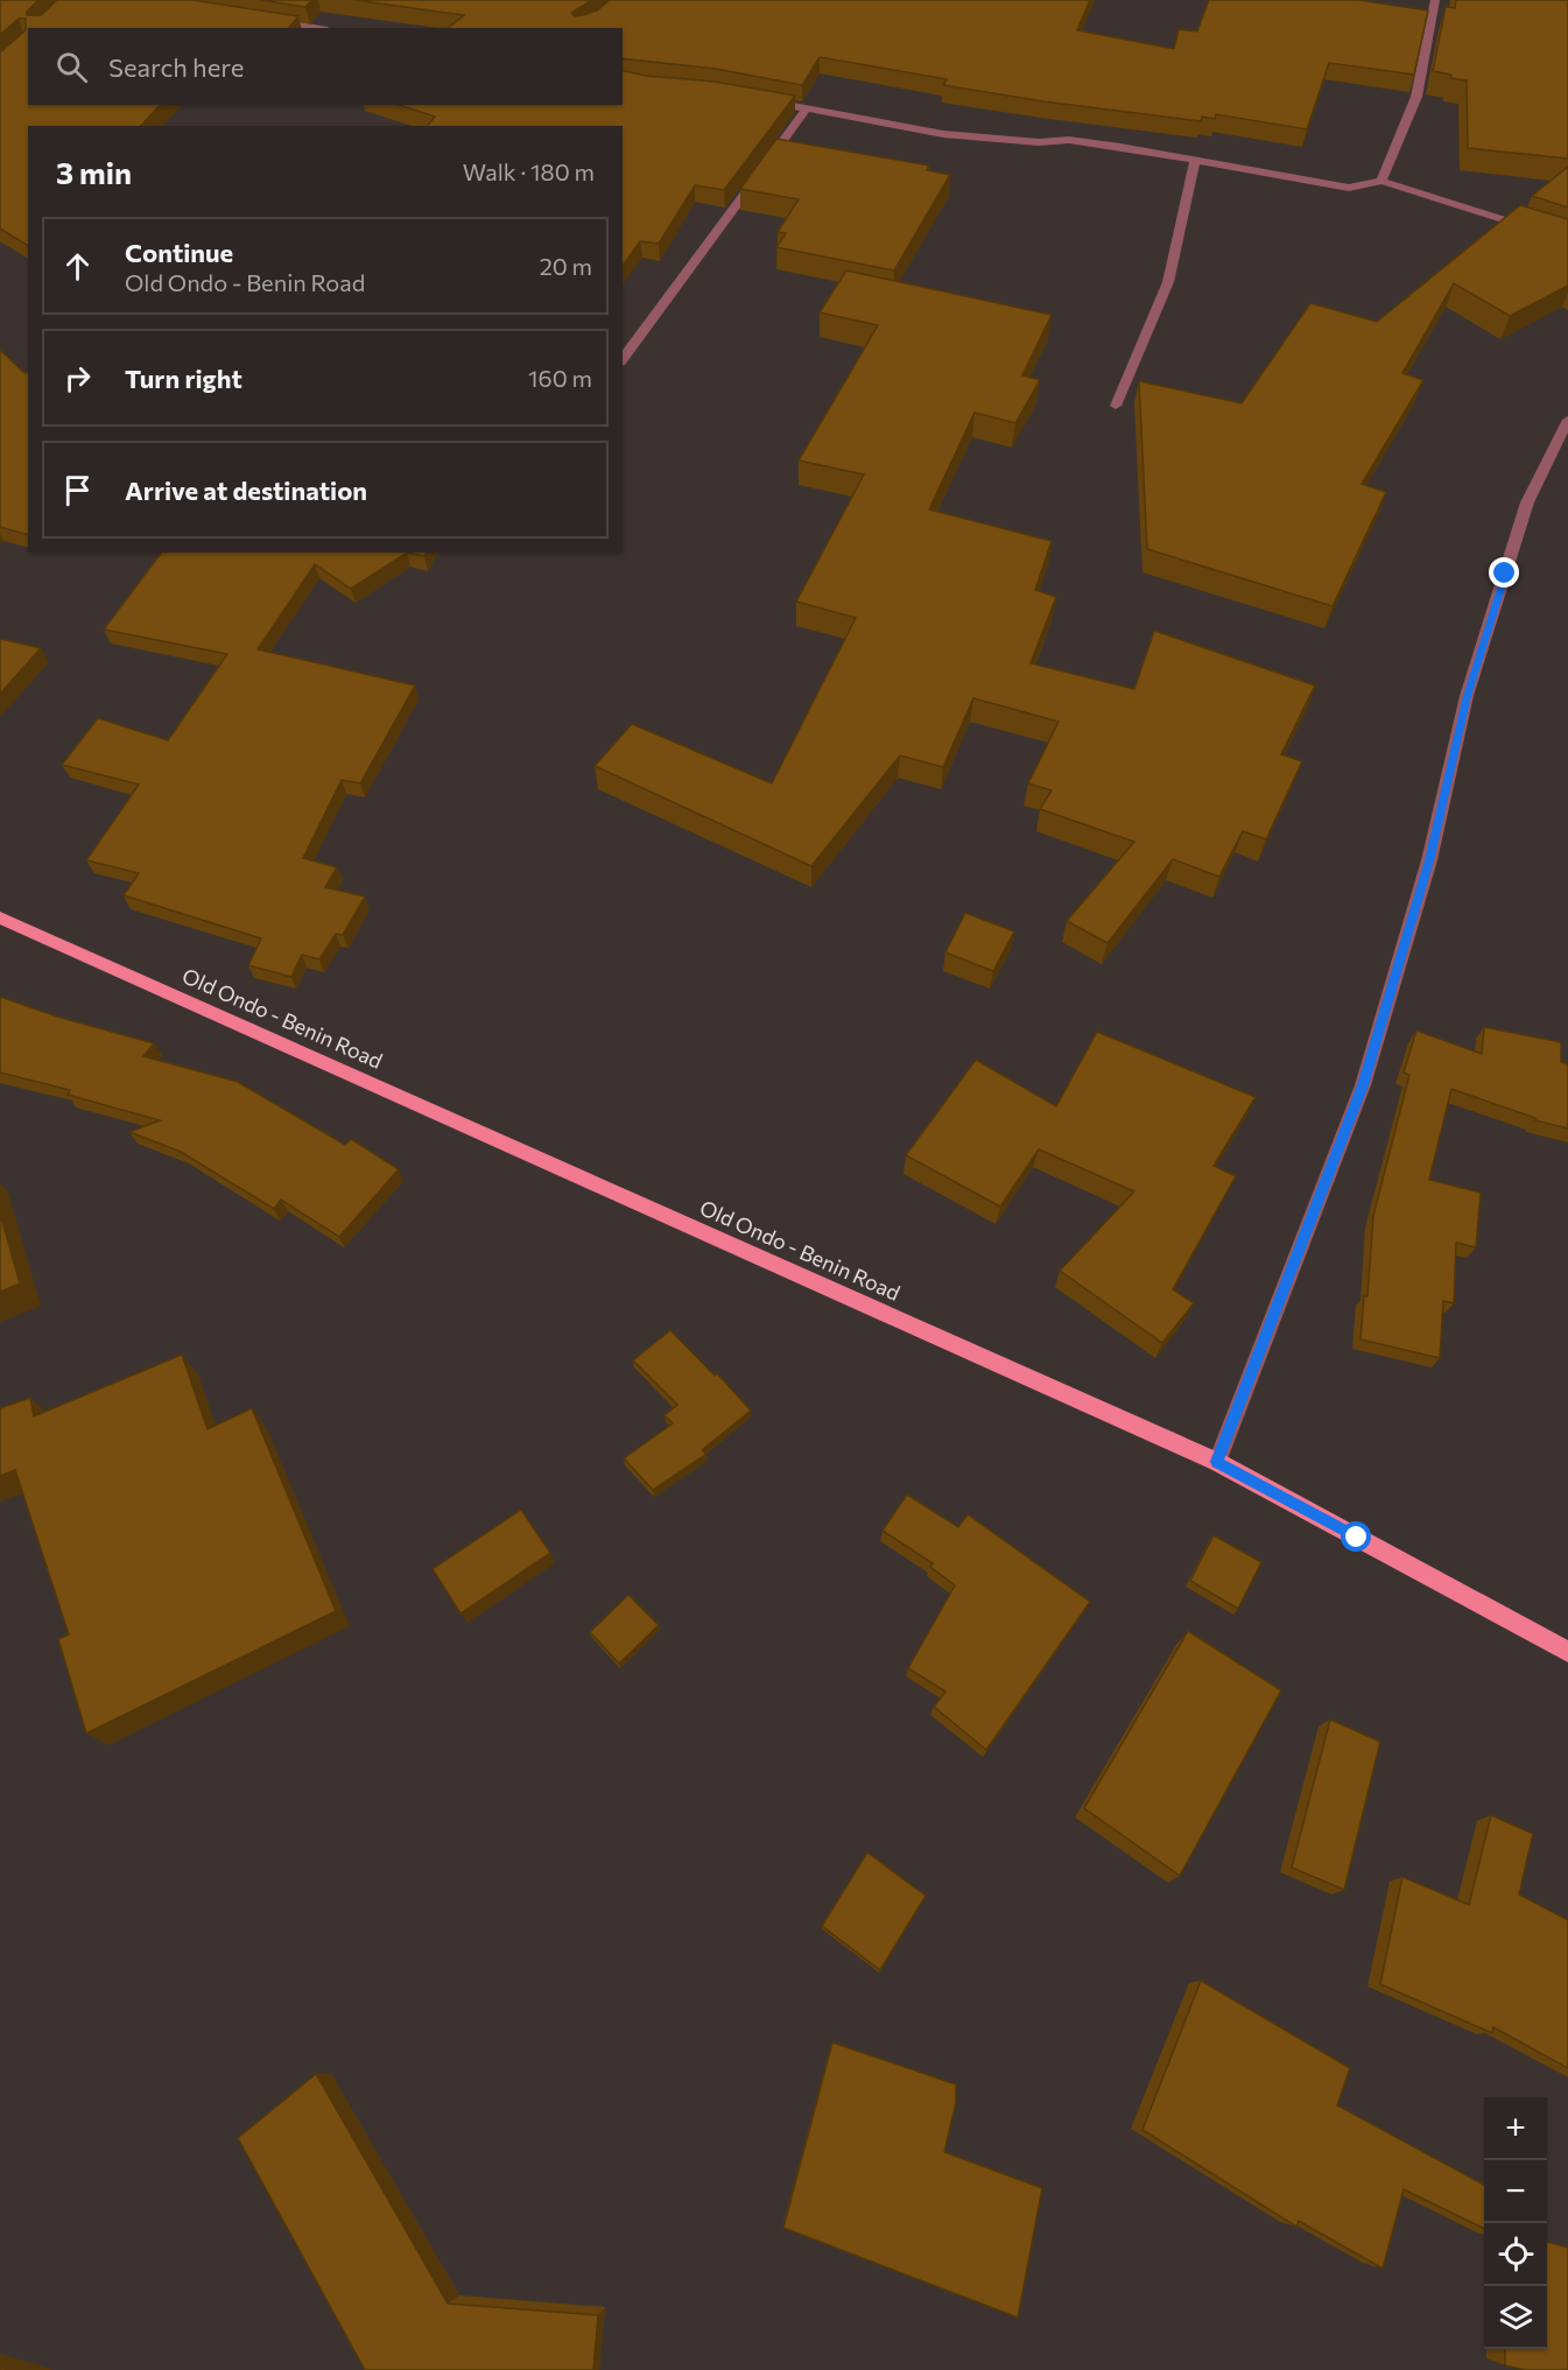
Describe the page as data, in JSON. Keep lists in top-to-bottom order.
{
  "streets": {
    "main road": ["Old Ondo - Benin Road"]
  },
  "page": {
    "search": "Search here",
    "heading": ["3 min", "Walk · 180 m"],
    "list": [
      ["Continue", "Old Ondo - Benin Road", "20 m"],
      ["Turn right", "160 m"],
      "Arrive at destination"
    ],
    "map_buttons": ["+", "−"]
  }
}
